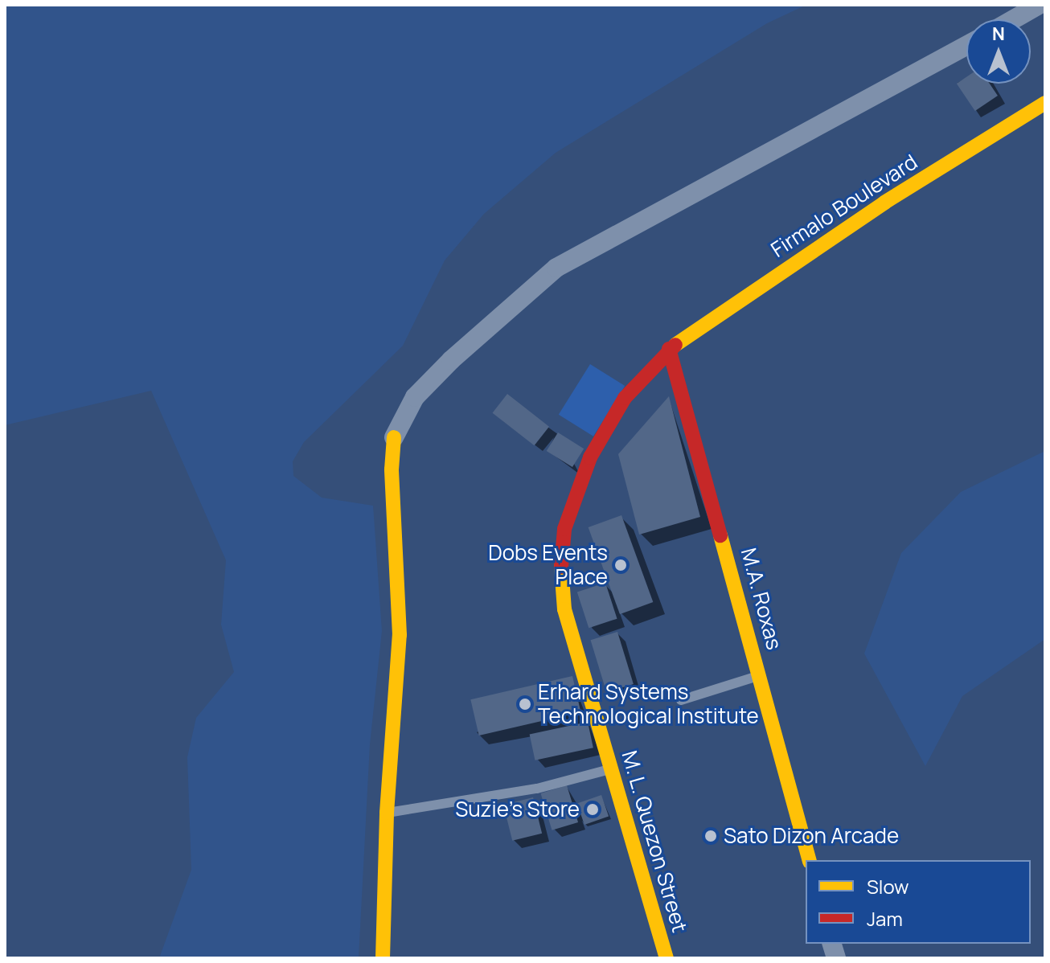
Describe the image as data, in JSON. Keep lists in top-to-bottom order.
{
  "streets": {
    "street": ["Firmalo Boulevard", "M.A. Roxas", "M. L. Quezon Street"]
  },
  "crossings": [
    ["Firmalo Boulevard", "M.A. Roxas"],
    ["Firmalo Boulevard", "M. L. Quezon Street"],
    ["M.A. Roxas", "M. L. Quezon Street"]
  ],
  "places": [
    "Dobs Events Place",
    "Erhard Systems Technological Institute",
    "Suzie's Store",
    "Sato Dizon Arcade"
  ],
  "legend": ["Slow", "Jam"],
  "north": "top"
}
